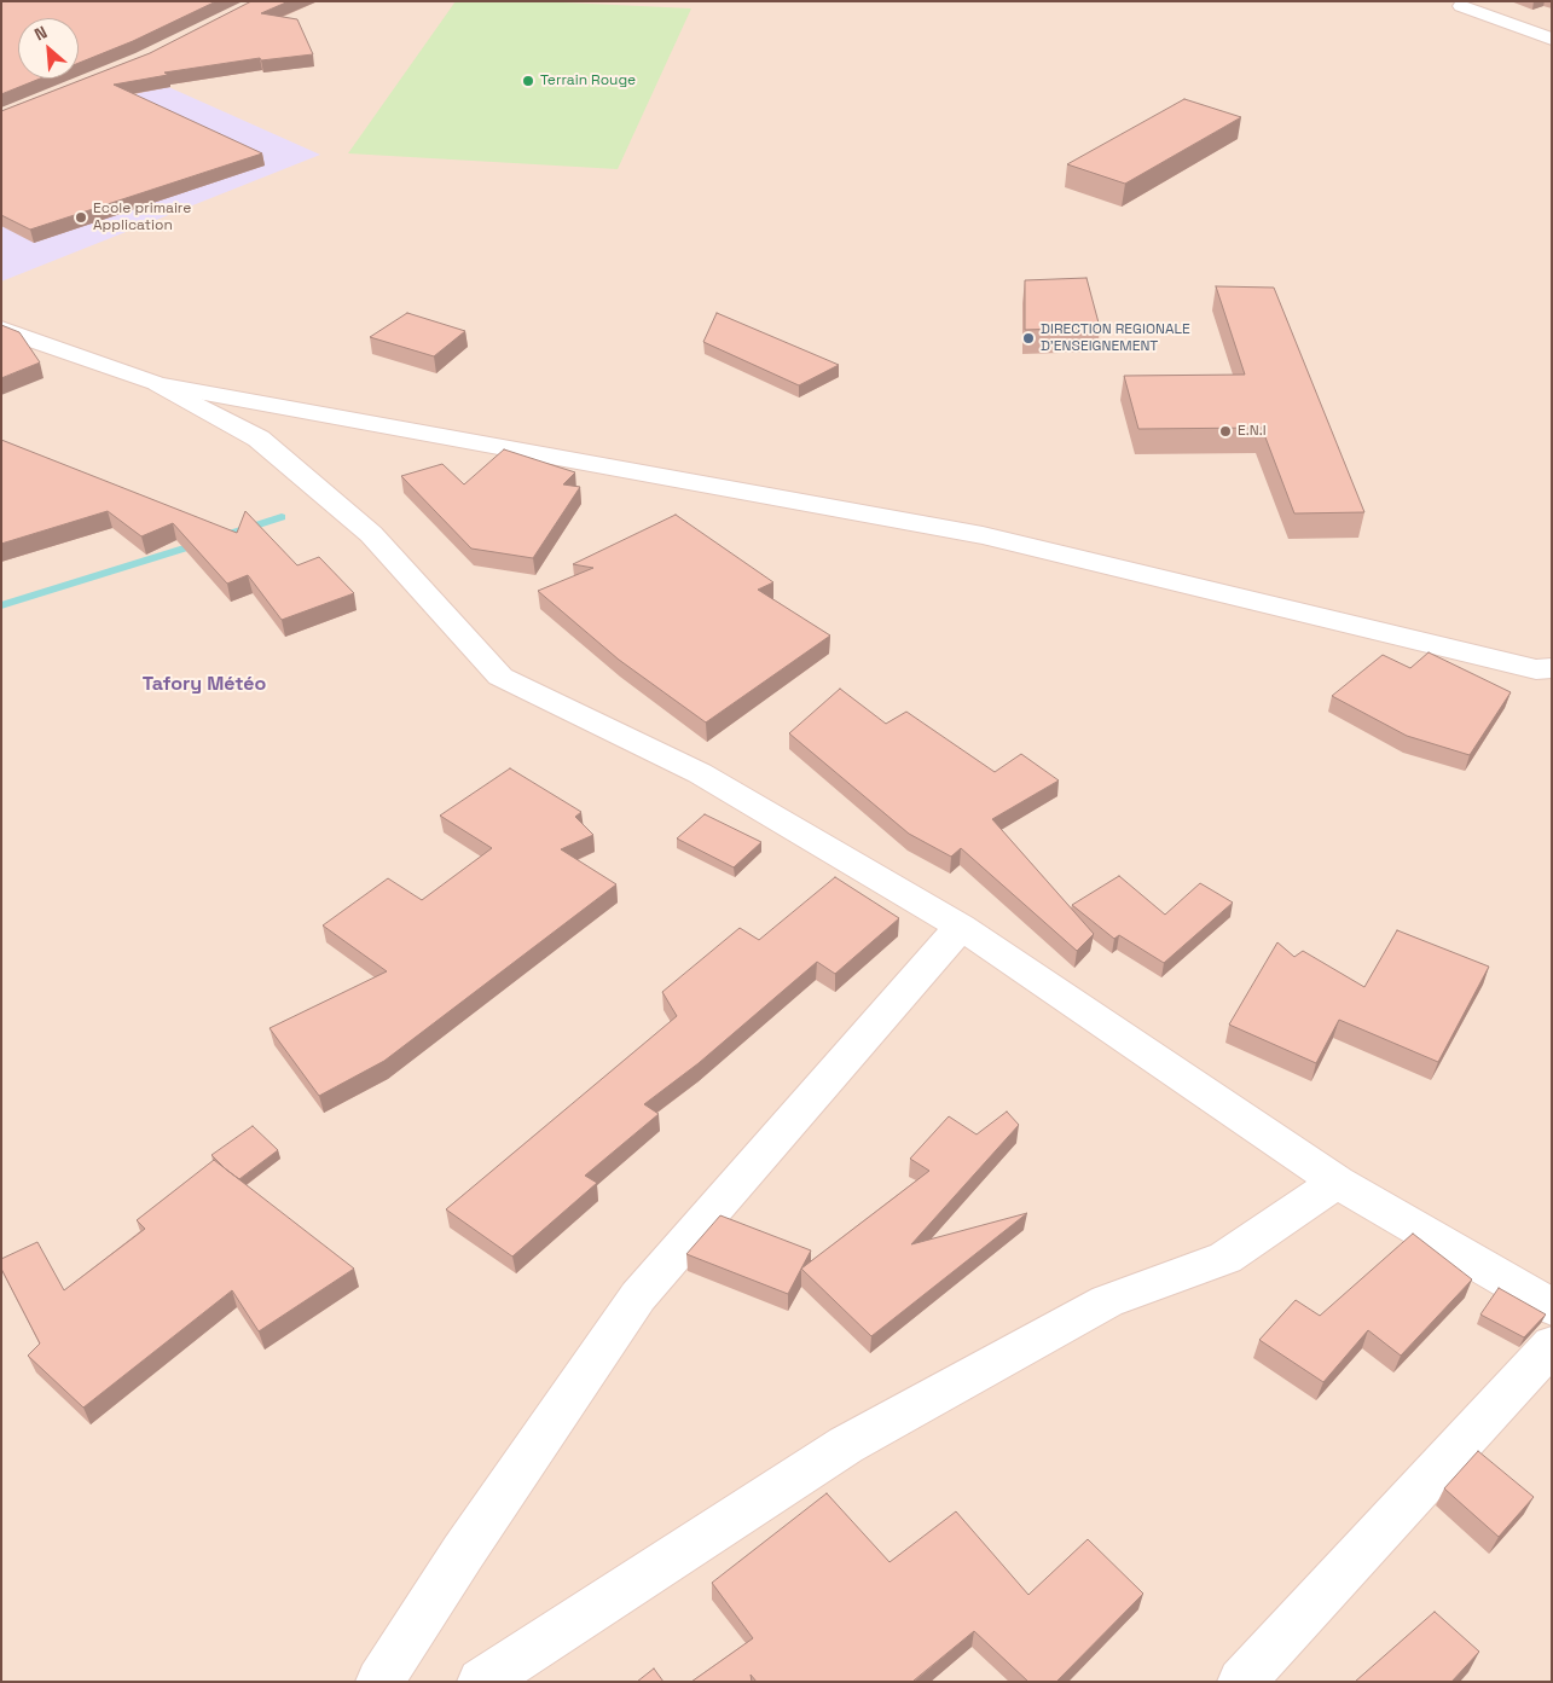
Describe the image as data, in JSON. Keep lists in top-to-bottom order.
{
  "districts": ["Tafory Météo"],
  "places": [
    "Terrain Rouge",
    "Ecole primaire Application",
    "DIRECTION REGIONALE D'ENSEIGNEMENT",
    "E.N.I"
  ],
  "north": "top left"
}
